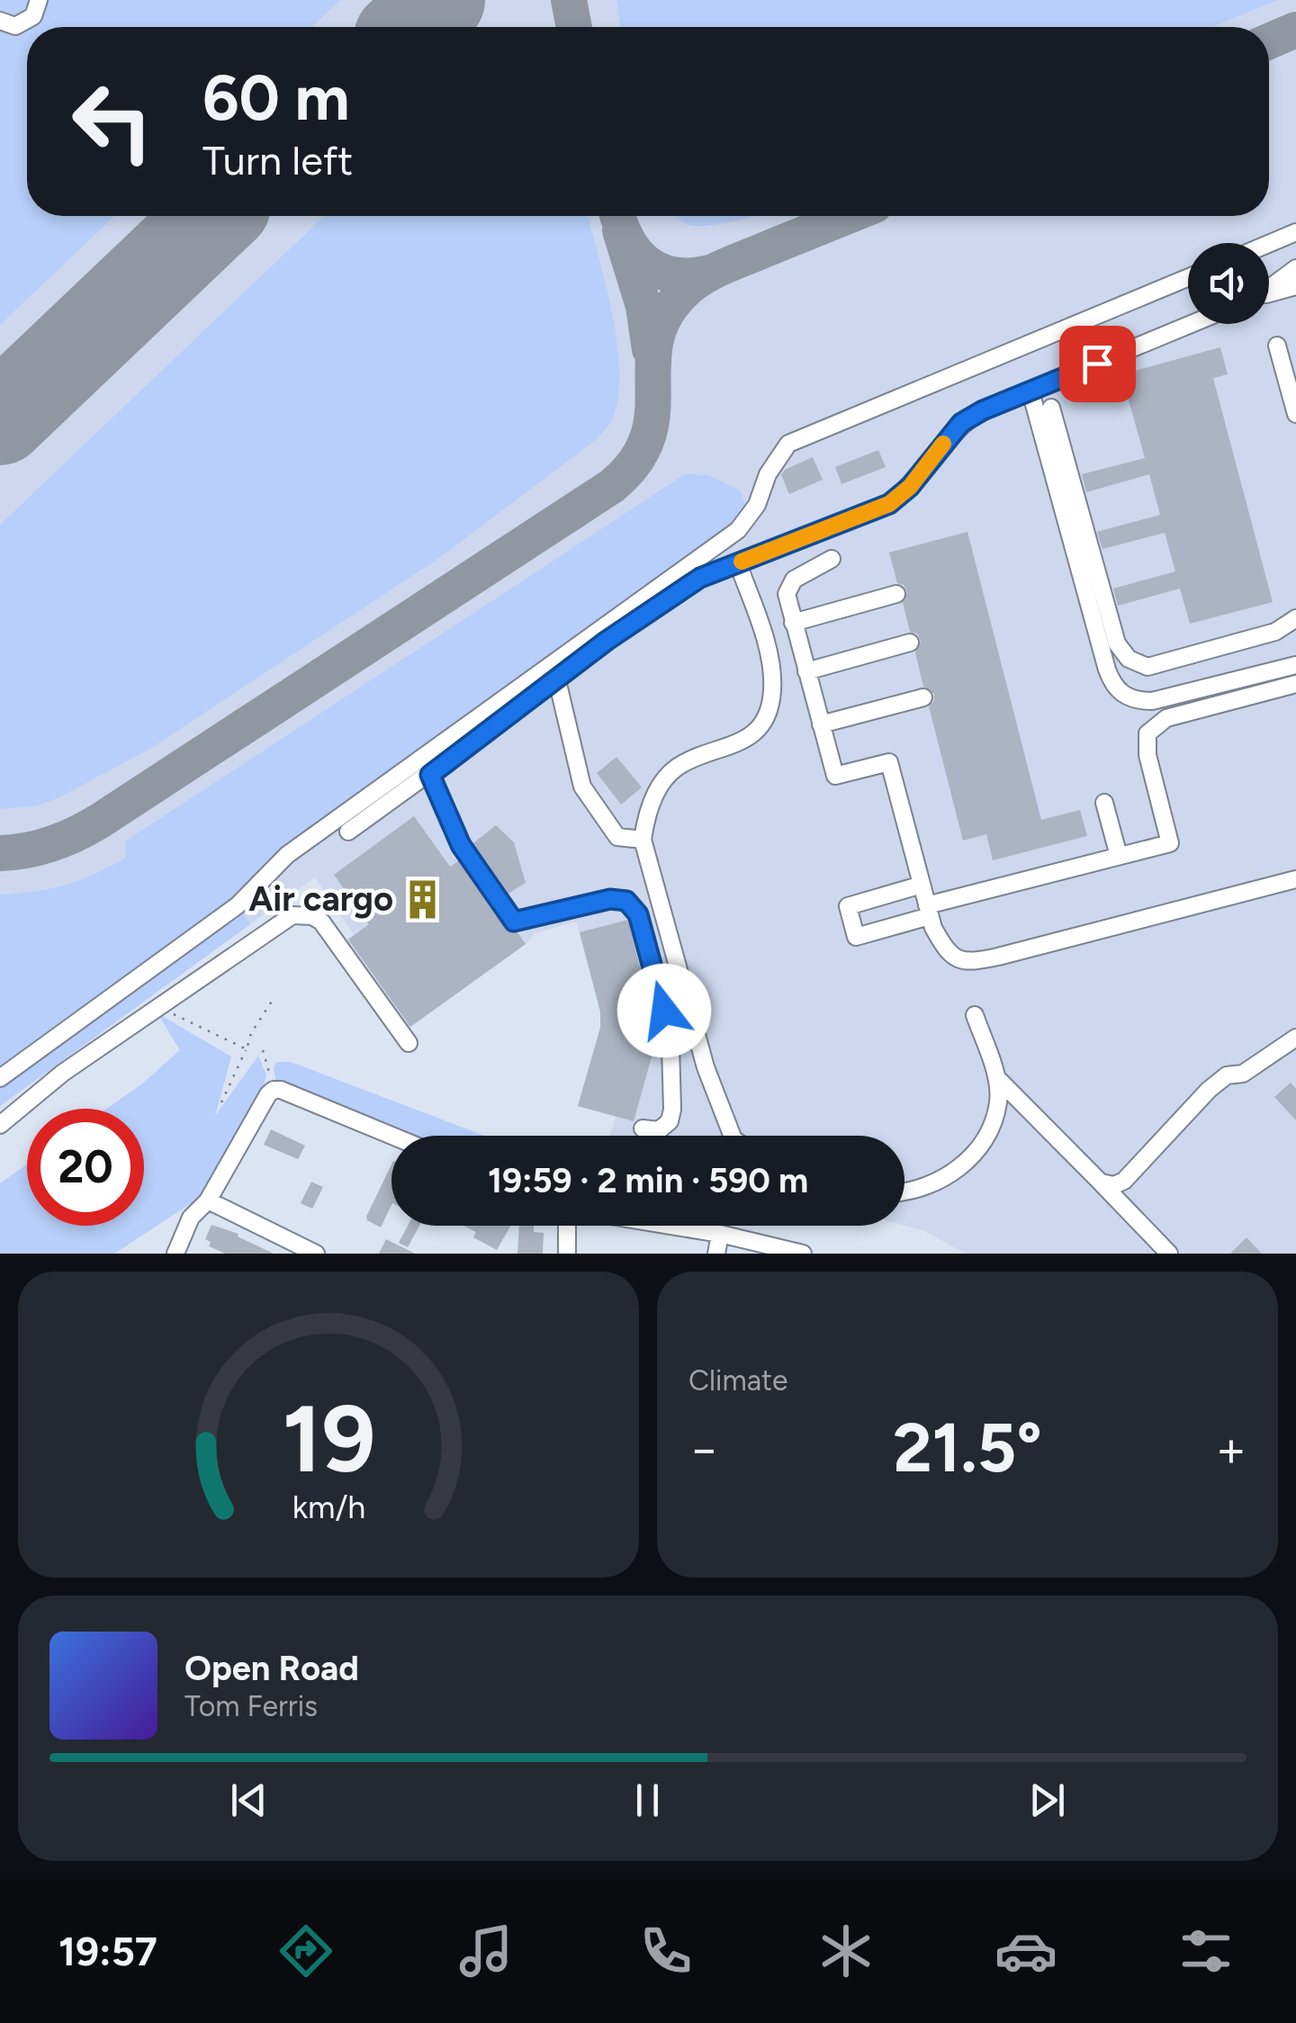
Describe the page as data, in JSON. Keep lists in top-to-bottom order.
{
  "places": {
    "building": ["Air cargo"]
  },
  "page": {
    "turn": ["60 m", "Turn left"],
    "limit": "20",
    "trip": "19:59 · 2 min · 590 m",
    "tile": "Climate",
    "heat": ["−", "21.5°", "+"],
    "song": ["Open Road", "Tom Ferris"],
    "tabs": "19:57",
    "gauge": ["19", "km/h"]
  }
}
